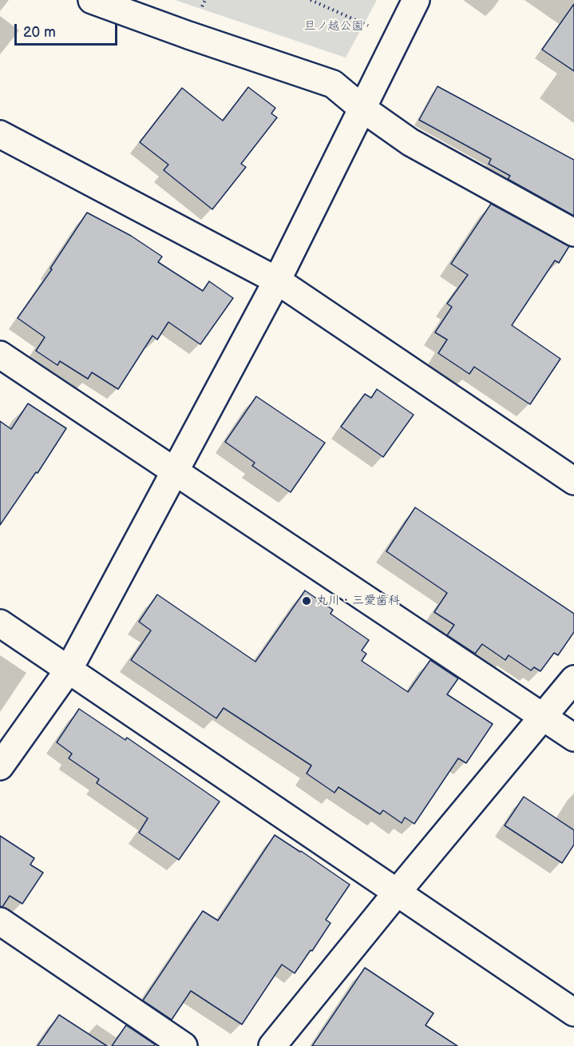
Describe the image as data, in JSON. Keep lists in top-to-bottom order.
{
  "parks": ["旦ノ越公園"],
  "places": ["丸川・三愛歯科"],
  "scale_bar": "20 m"
}
